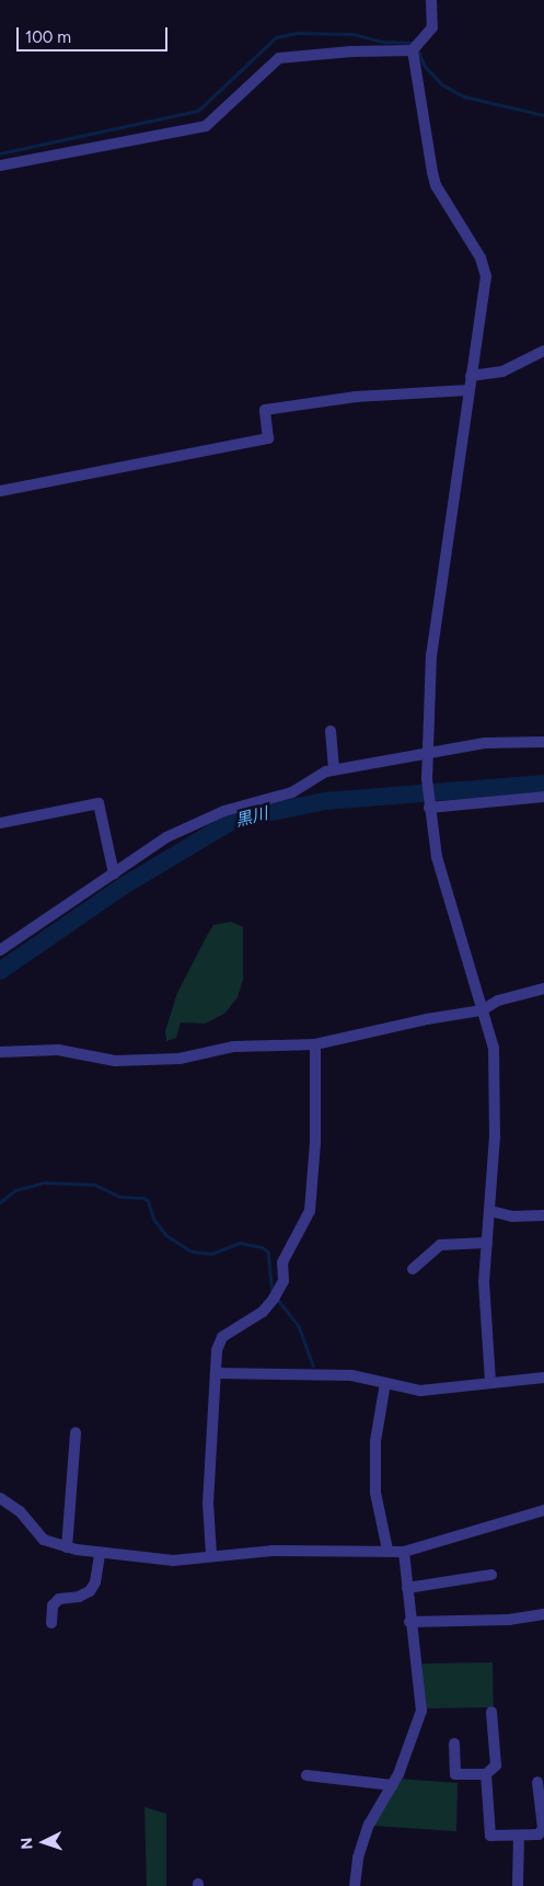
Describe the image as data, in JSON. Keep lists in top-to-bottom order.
{
  "water": ["黒川"],
  "scale_bar": "100 m",
  "north": "left"
}
